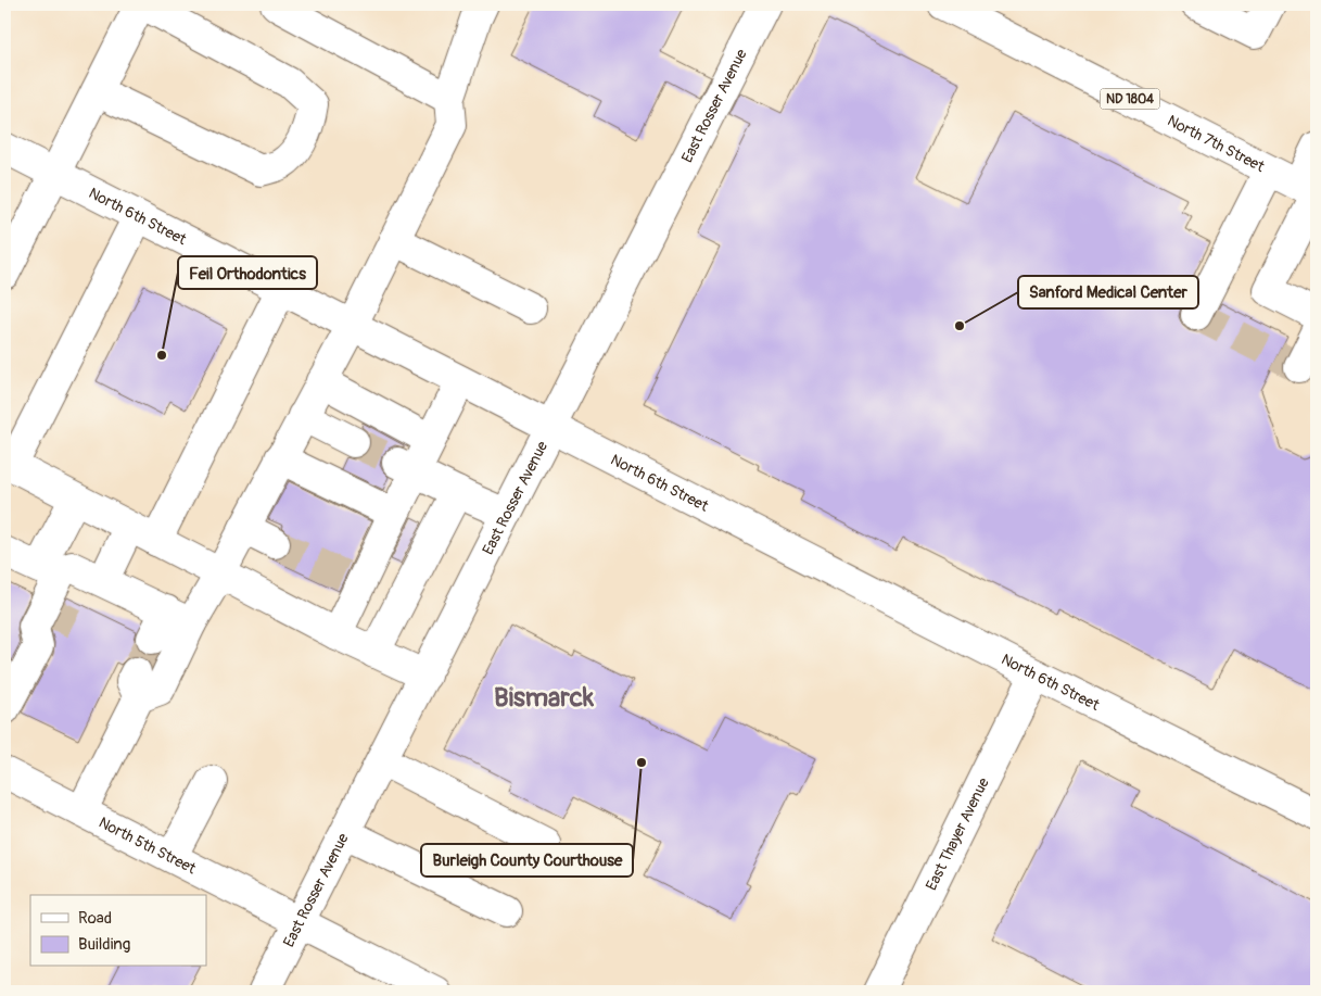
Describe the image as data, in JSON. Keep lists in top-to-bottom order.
{
  "streets": {
    "street": [
      "ND 1804",
      "East Rosser Avenue",
      "North 7th Street",
      "North 6th Street",
      "East Thayer Avenue",
      "North 5th Street"
    ]
  },
  "crossings": [
    ["East Rosser Avenue", "North 6th Street"],
    ["East Rosser Avenue", "North 5th Street"],
    ["North 6th Street", "East Thayer Avenue"]
  ],
  "districts": ["Bismarck"],
  "places": ["Sanford Medical Center", "Feil Orthodontics", "Burleigh County Courthouse"],
  "legend": ["Road", "Building"]
}
